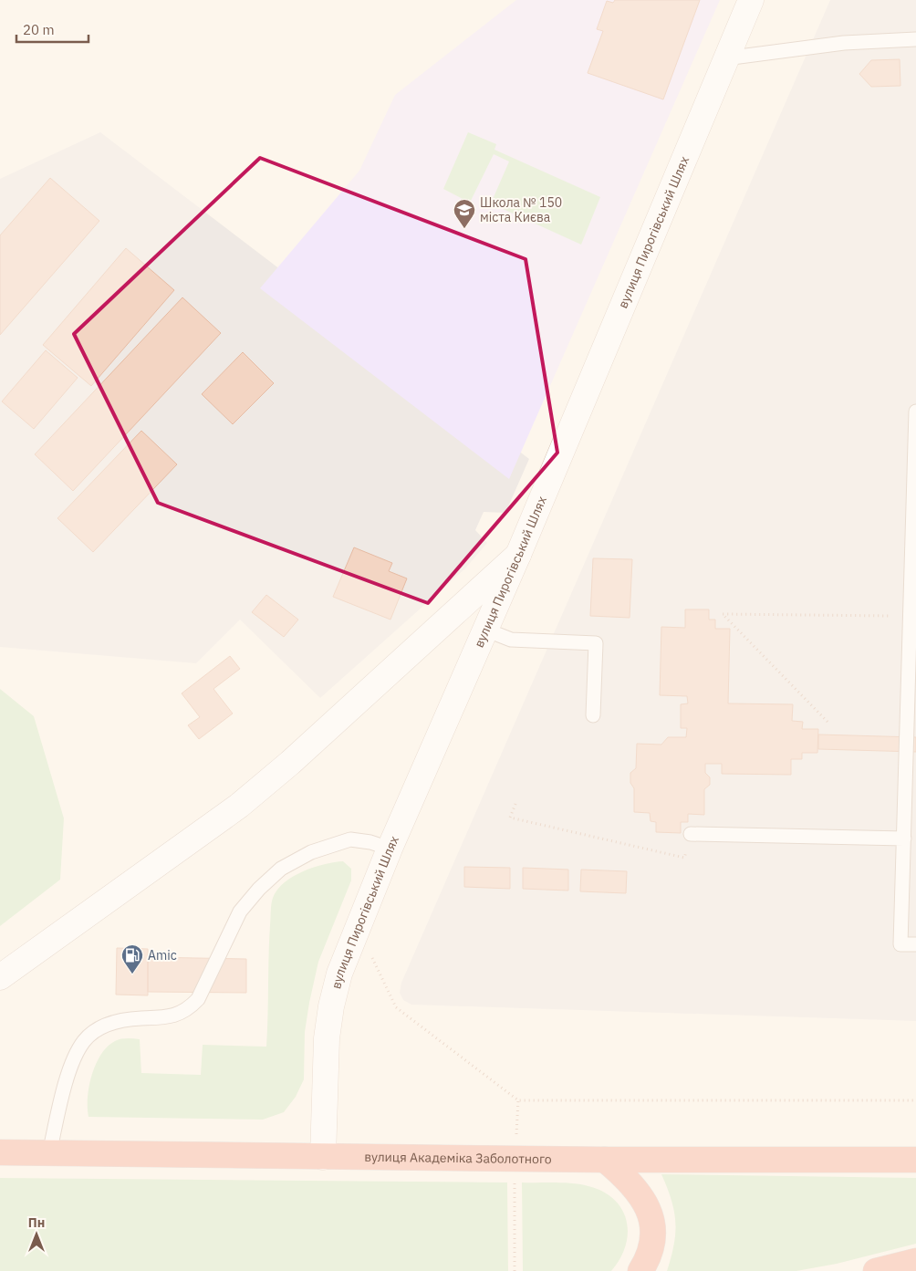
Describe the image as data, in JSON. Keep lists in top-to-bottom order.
{
  "streets": {
    "highway": ["вулиця Академіка Заболотного"],
    "street": ["вулиця Пирогівський Шлях"]
  },
  "crossings": [
    ["вулиця Пирогівський Шлях", "вулиця Академіка Заболотного"]
  ],
  "places": {
    "school or university": ["Школа № 150 міста Києва"],
    "fuel station": ["Amic"]
  },
  "scale_bar": "20 m",
  "north": "top"
}
